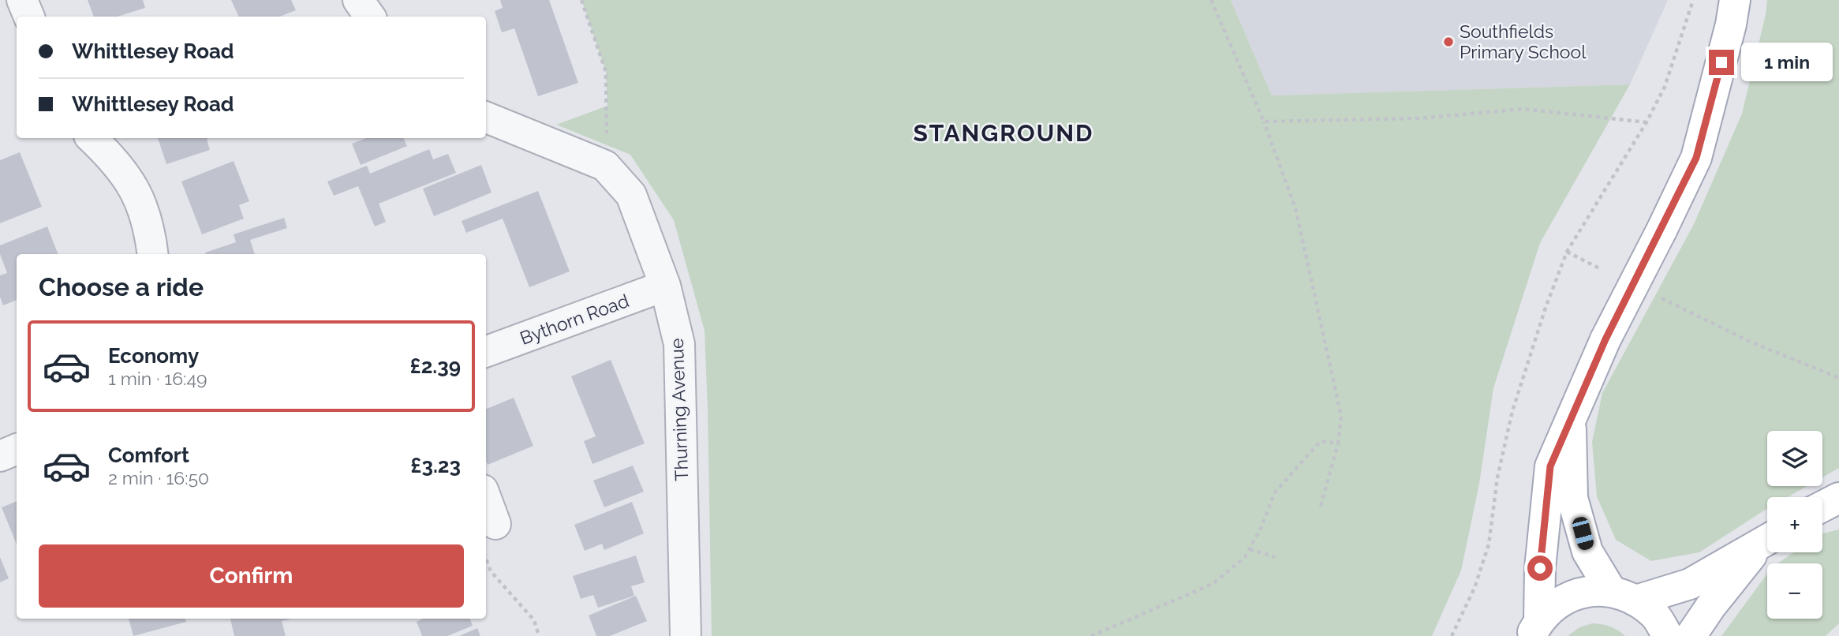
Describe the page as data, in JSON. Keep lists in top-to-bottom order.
{
  "streets": {
    "street": ["Bythorn Road", "Thurning Avenue"]
  },
  "crossings": [
    ["Bythorn Road", "Thurning Avenue"]
  ],
  "districts": ["STANGROUND"],
  "places": ["Southfields Primary School"],
  "page": {
    "banner": ["Whittlesey Road", "Whittlesey Road"],
    "bubble": "1 min",
    "heading": "Choose a ride",
    "list": [
      {
        "name": "Economy",
        "note": "1 min · 16:49",
        "value": "£2.39"
      },
      {
        "name": "Comfort",
        "note": "2 min · 16:50",
        "value": "£3.23"
      }
    ],
    "map_buttons": ["+", "−"],
    "buttons": "Confirm"
  }
}
